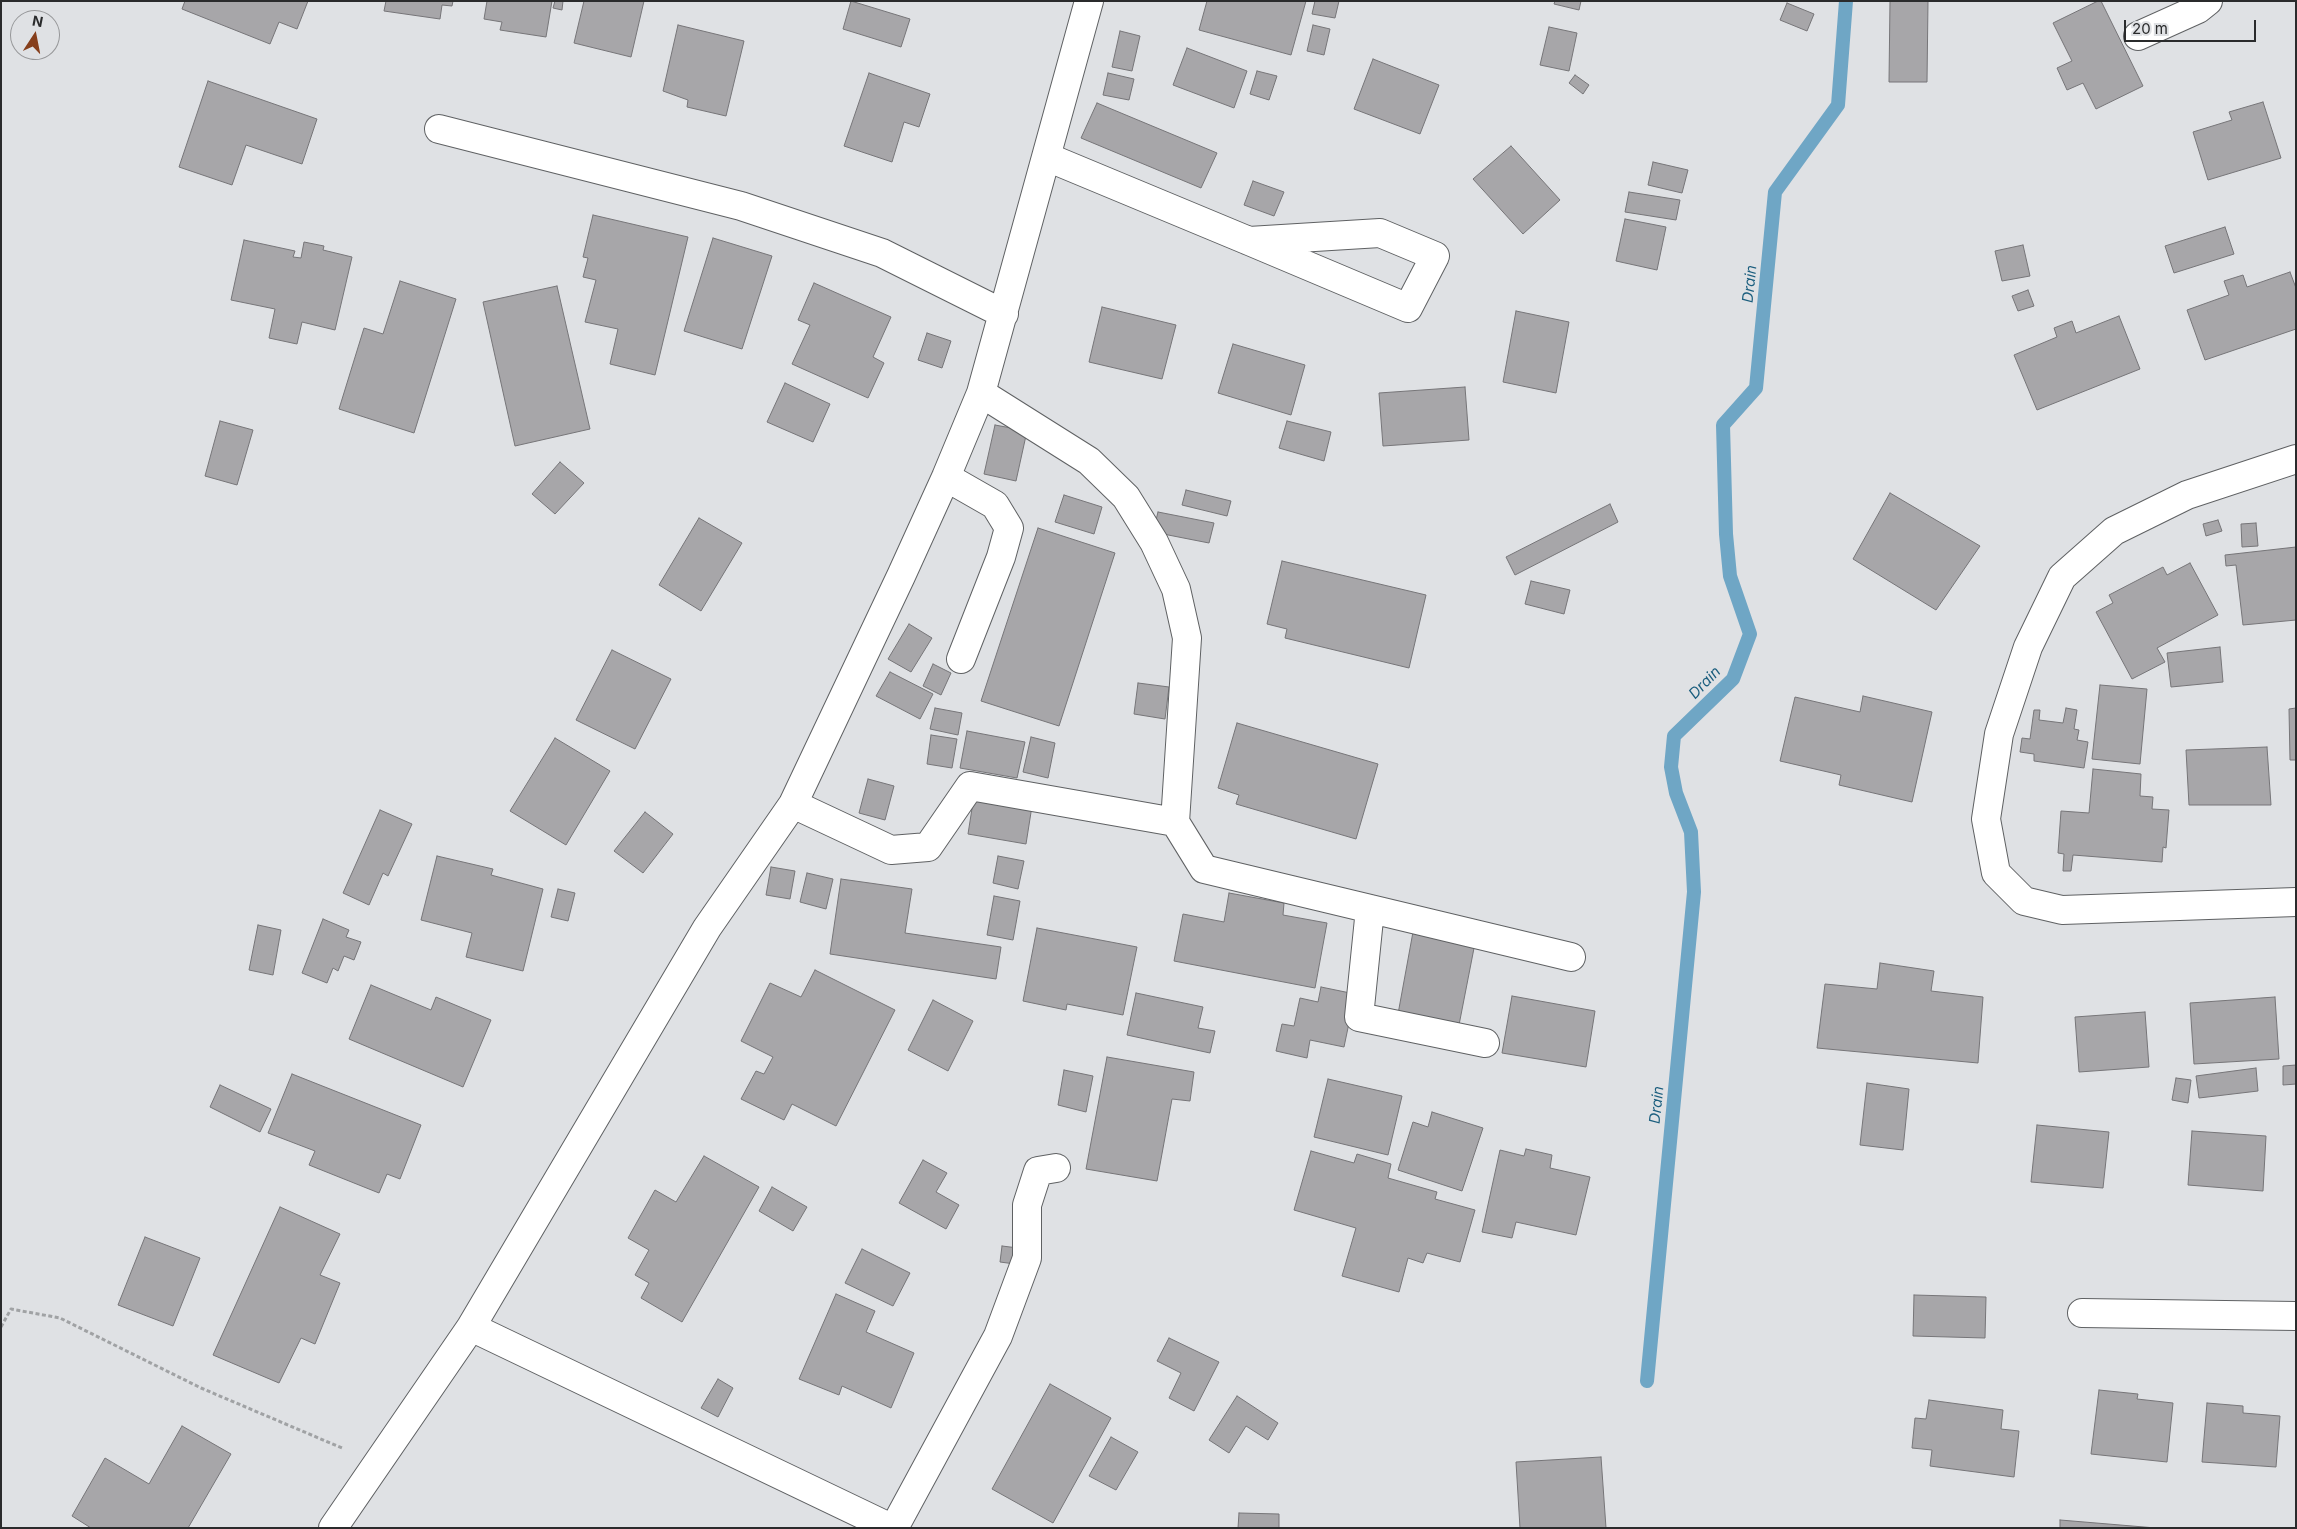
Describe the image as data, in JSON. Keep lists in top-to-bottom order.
{
  "water": ["Drain"],
  "scale_bar": "20 m",
  "north": "top"
}
